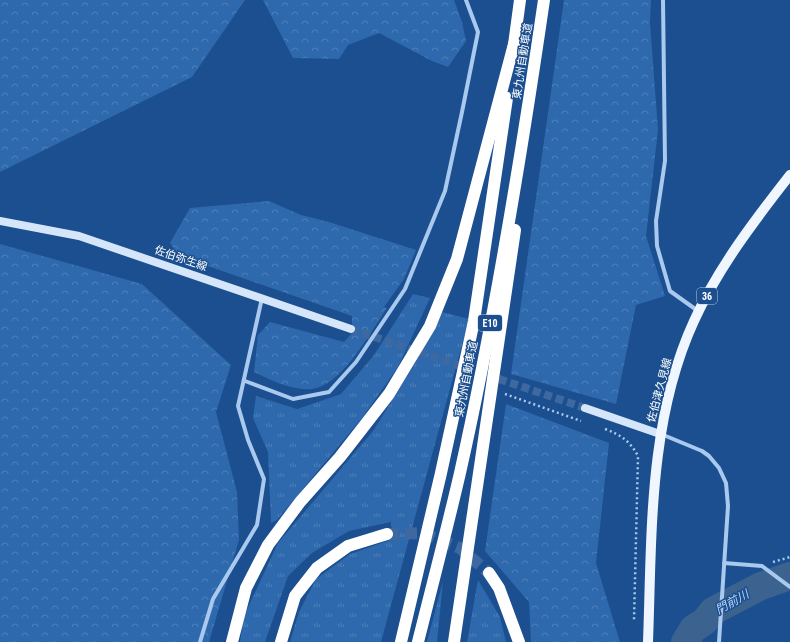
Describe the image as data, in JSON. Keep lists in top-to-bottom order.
{
  "streets": {
    "highway": ["東九州自動車道", "E10"],
    "main road": ["佐伯弥生線", "36", "佐伯津久見線"]
  },
  "water": ["門前川"]
}
